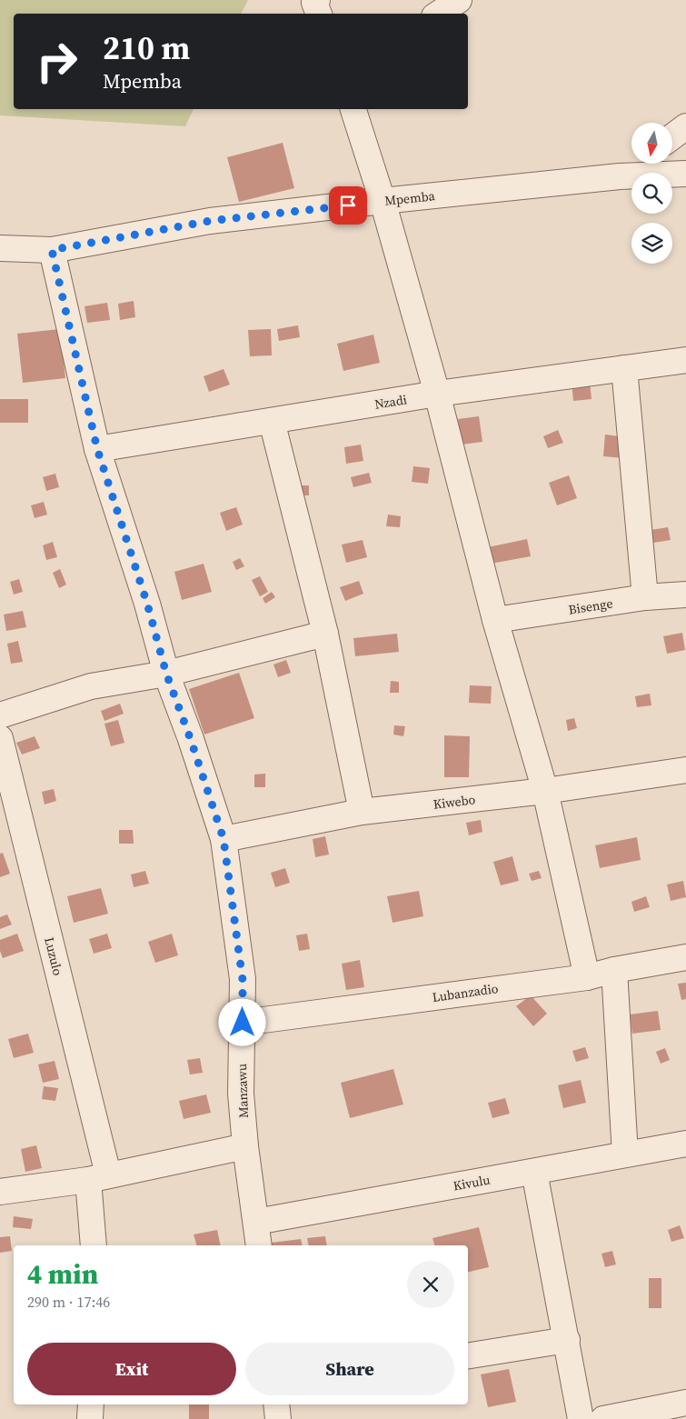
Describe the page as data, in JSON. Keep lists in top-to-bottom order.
{
  "streets": {
    "street": [
      "Mpemba",
      "Nzadi",
      "Bisenge",
      "Kiwebo",
      "Luzulo",
      "Lubanzadio",
      "Manzawu",
      "Kivulu"
    ]
  },
  "crossings": [
    ["Mpemba", "Manzawu"],
    ["Nzadi", "Manzawu"],
    ["Kiwebo", "Manzawu"],
    ["Lubanzadio", "Manzawu"],
    ["Manzawu", "Kivulu"]
  ],
  "north": "bottom",
  "page": {
    "turn": ["210 m", "Mpemba"],
    "heading": ["4 min", "290 m · 17:46"],
    "buttons": ["Exit", "Share"]
  }
}
